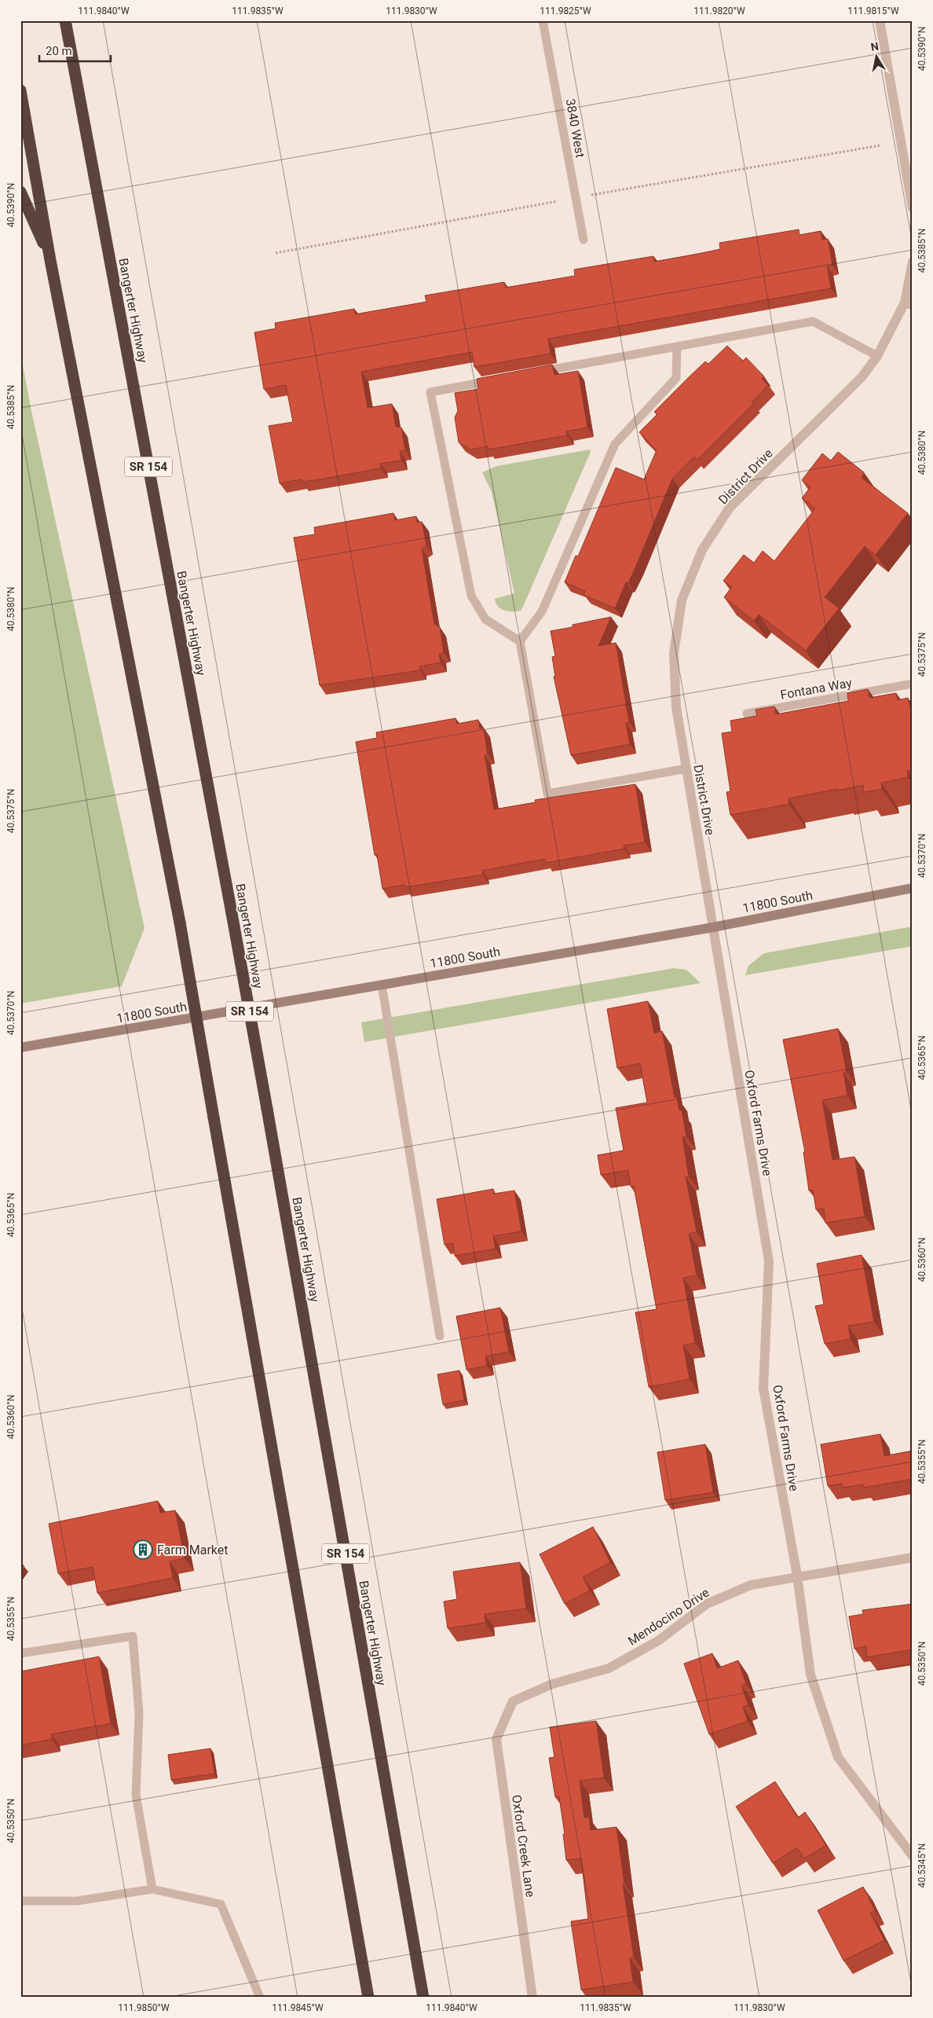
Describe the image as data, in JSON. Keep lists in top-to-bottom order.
{
  "streets": {
    "highway": ["Bangerter Highway", "SR 154"],
    "main road": ["11800 South"],
    "street": [
      "District Drive",
      "Oxford Farms Drive",
      "Mendocino Drive",
      "Oxford Creek Lane"
    ],
    "lane": ["3840 West", "Fontana Way"]
  },
  "crossings": [
    ["District Drive", "11800 South"],
    ["District Drive", "Oxford Farms Drive"],
    ["11800 South", "Oxford Farms Drive"],
    ["Oxford Farms Drive", "Mendocino Drive"],
    ["Mendocino Drive", "Oxford Creek Lane"]
  ],
  "places": {
    "building": ["Farm Market"]
  },
  "scale_bar": "20 m",
  "north": "top",
  "coordinates": [
    "111.9840°W",
    "111.9835°W",
    "111.9830°W",
    "111.9825°W",
    "111.9820°W",
    "111.9815°W",
    "40.5390°N",
    "40.5385°N",
    "40.5380°N",
    "40.5375°N",
    "40.5370°N",
    "40.5365°N",
    "40.5360°N",
    "40.5355°N",
    "40.5350°N",
    "40.5345°N",
    "111.9850°W",
    "111.9845°W"
  ]
}
